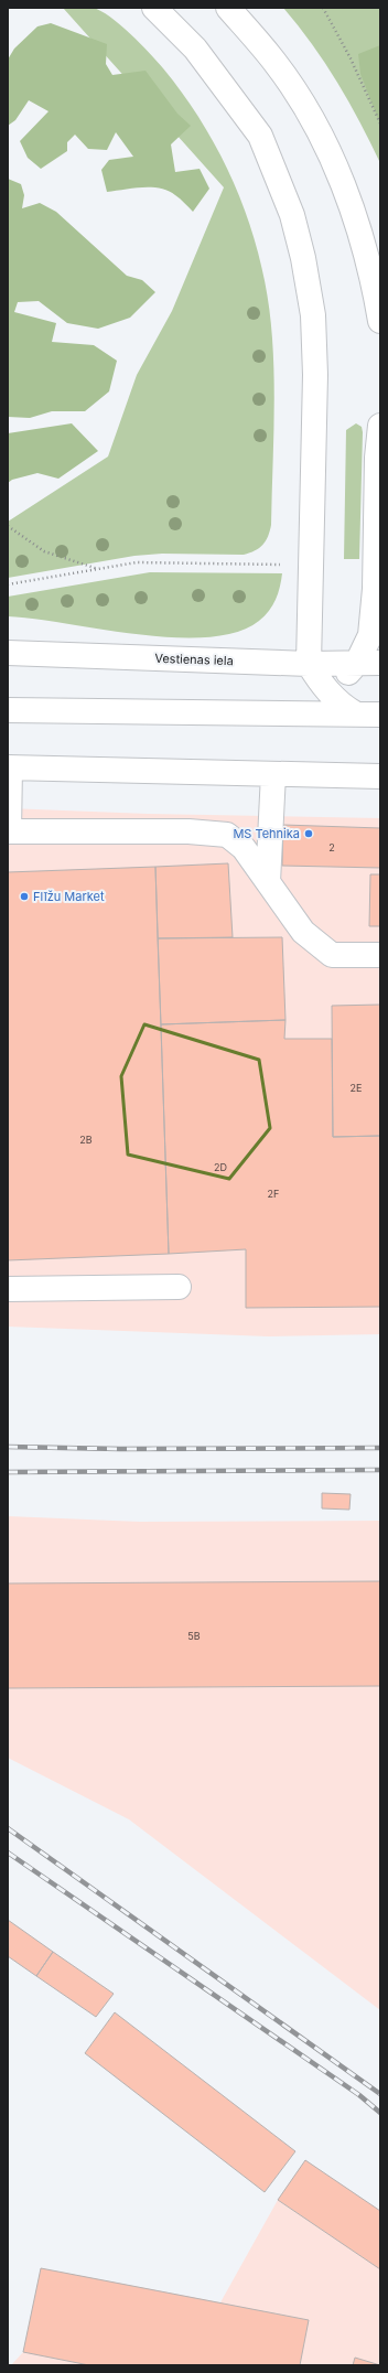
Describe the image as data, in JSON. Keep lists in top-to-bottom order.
{
  "streets": {
    "main road": ["Vestienas iela"]
  },
  "places": ["MS Tehnika", "Flīžu Market"],
  "house_numbers": [
    "2",
    "2E",
    "2B",
    "2D",
    "2F",
    "5B"
  ]
}
